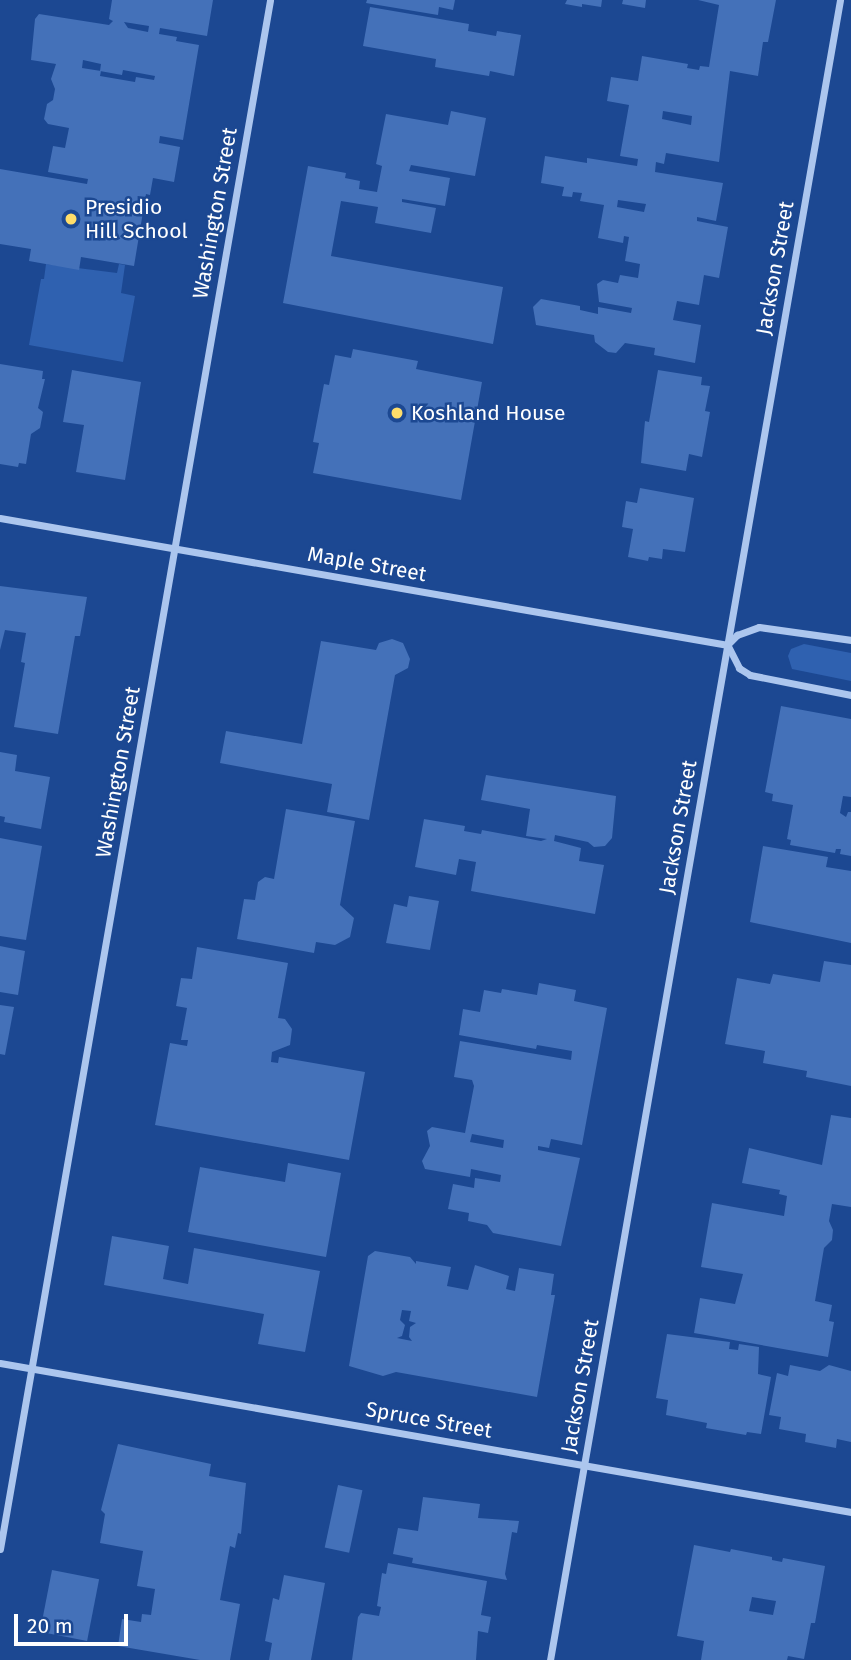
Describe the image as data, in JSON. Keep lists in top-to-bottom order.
{
  "streets": {
    "street": [
      "Washington Street",
      "Jackson Street",
      "Maple Street",
      "Spruce Street"
    ]
  },
  "crossings": [
    ["Washington Street", "Maple Street"],
    ["Washington Street", "Spruce Street"],
    ["Jackson Street", "Maple Street"],
    ["Jackson Street", "Spruce Street"]
  ],
  "places": ["Presidio Hill School", "Koshland House"],
  "scale_bar": "20 m"
}
